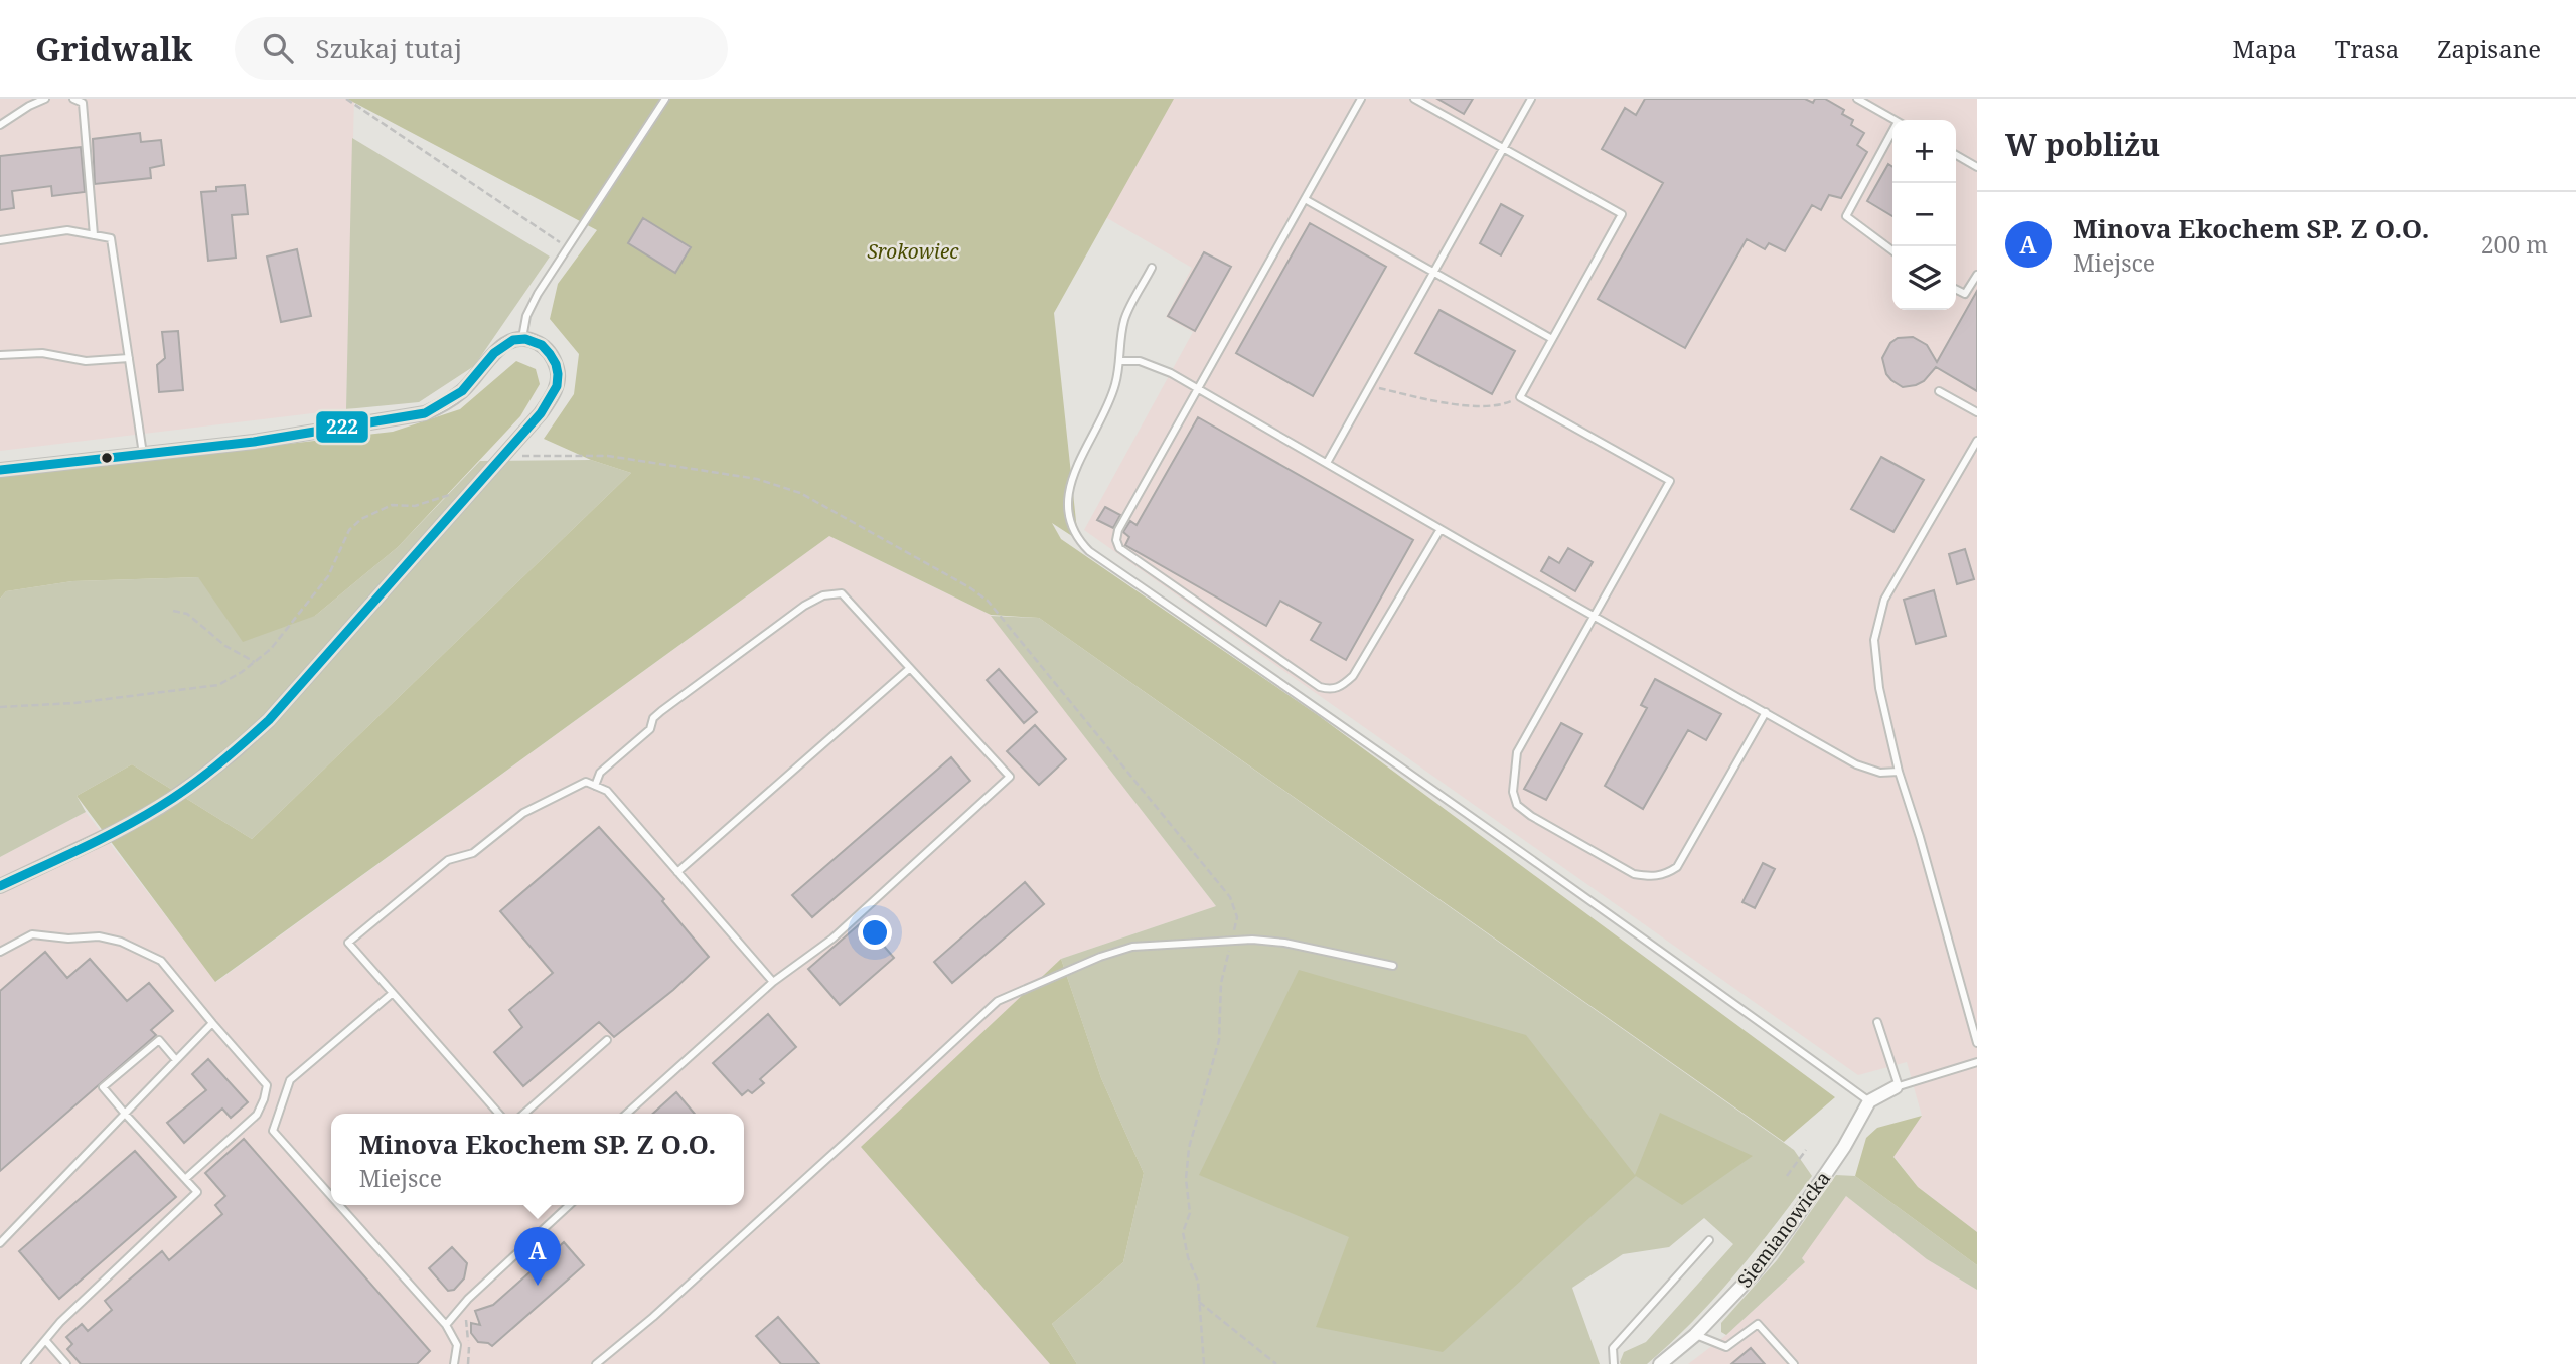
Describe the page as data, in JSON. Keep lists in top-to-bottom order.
{
  "streets": {
    "street": ["Siemianowicka"]
  },
  "parks": ["Srokowiec"],
  "lines": ["transit line 222"],
  "page": {
    "header": "Gridwalk",
    "search": "Szukaj tutaj",
    "nav": ["Mapa", "Trasa", "Zapisane"],
    "heading": "W pobliżu",
    "map_buttons": ["+", "−"],
    "list": [
      {
        "mark": "A",
        "name": "Minova Ekochem SP. Z O.O.",
        "note": "Miejsce",
        "value": "200 m"
      }
    ],
    "popup": ["Minova Ekochem SP. Z O.O.", "Miejsce"],
    "pins": "A"
  }
}
